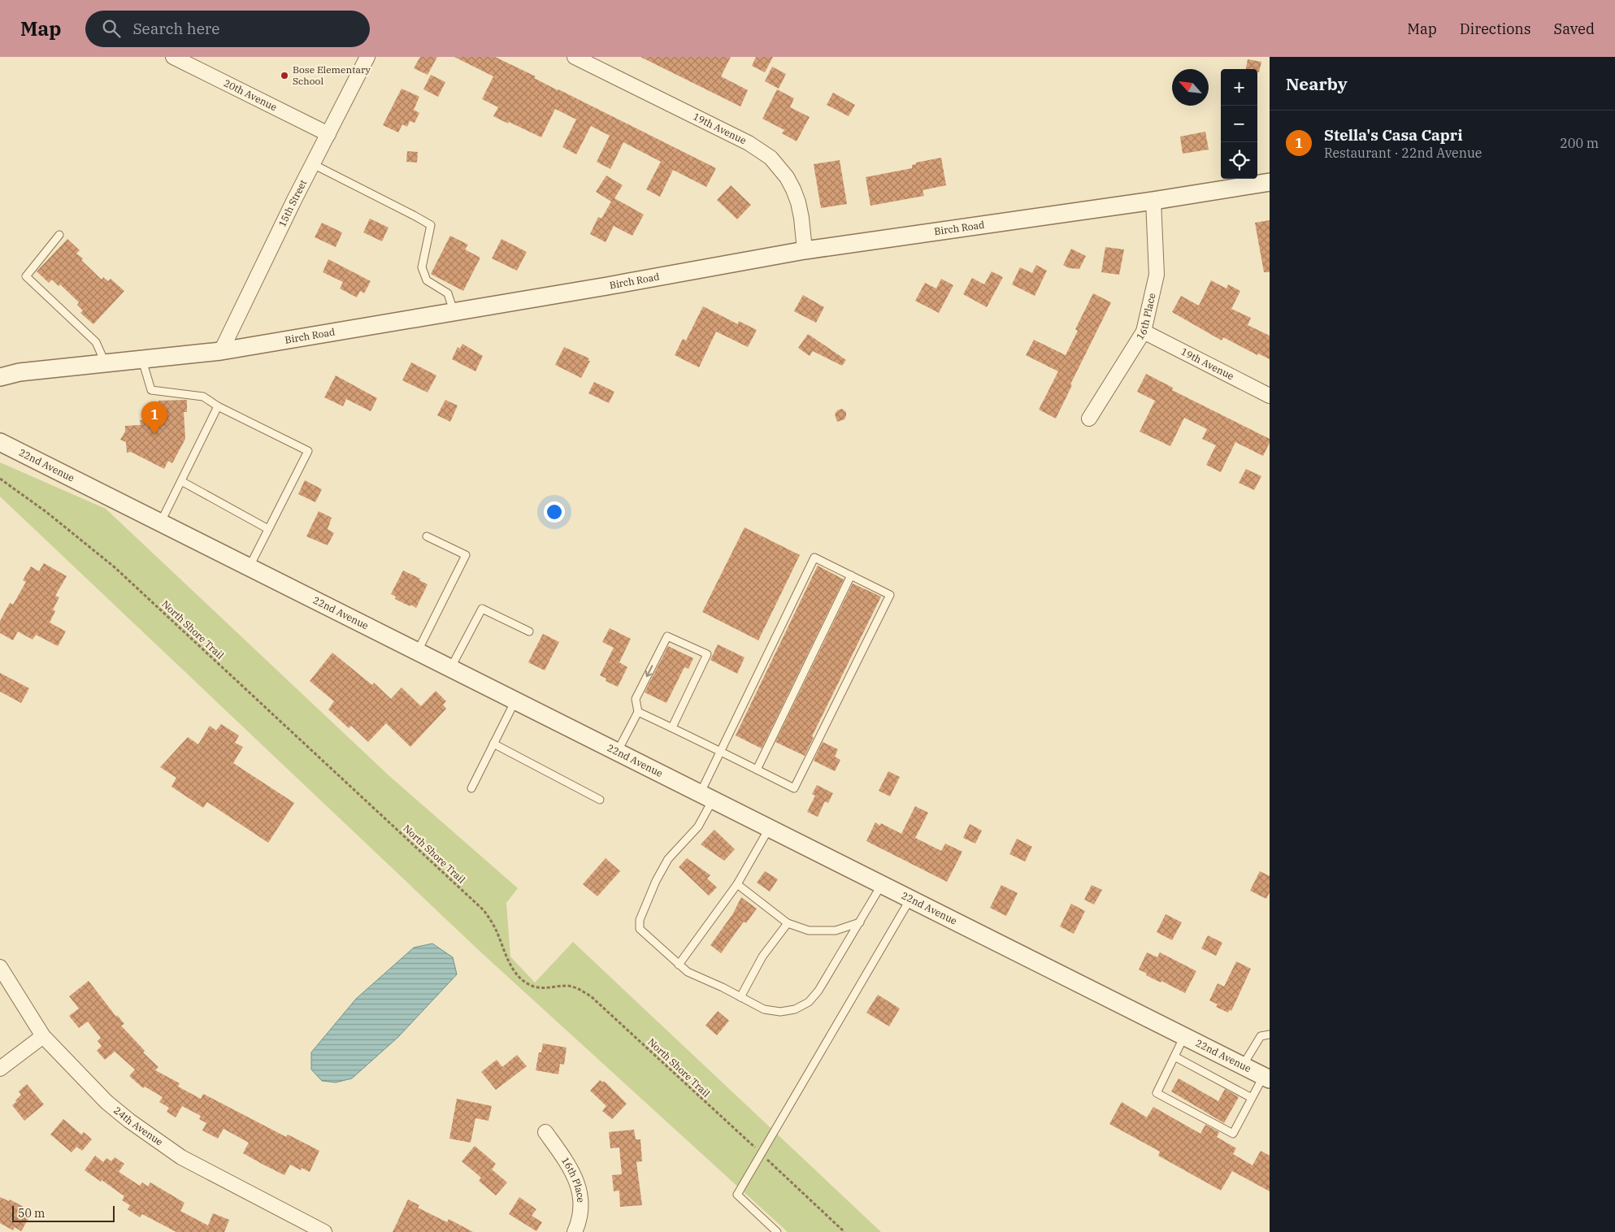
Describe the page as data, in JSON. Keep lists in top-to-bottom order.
{
  "streets": {
    "street": [
      "20th Avenue",
      "19th Avenue",
      "15th Street",
      "Birch Road",
      "16th Place",
      "22nd Avenue",
      "24th Avenue"
    ],
    "path": ["North Shore Trail"]
  },
  "crossings": [
    ["20th Avenue", "15th Street"],
    ["19th Avenue", "Birch Road"],
    ["19th Avenue", "16th Place"],
    ["15th Street", "Birch Road"],
    ["Birch Road", "16th Place"]
  ],
  "places": ["Bose Elementary School"],
  "scale_bar": "50 m",
  "north": "top left",
  "page": {
    "header": "Map",
    "search": "Search here",
    "nav": ["Map", "Directions", "Saved"],
    "heading": "Nearby",
    "map_buttons": ["+", "−"],
    "list": [
      {
        "mark": "1",
        "name": "Stella's Casa Capri",
        "note": "Restaurant · 22nd Avenue",
        "value": "200 m"
      }
    ],
    "pins": "1",
    "scale": "50 m"
  }
}
